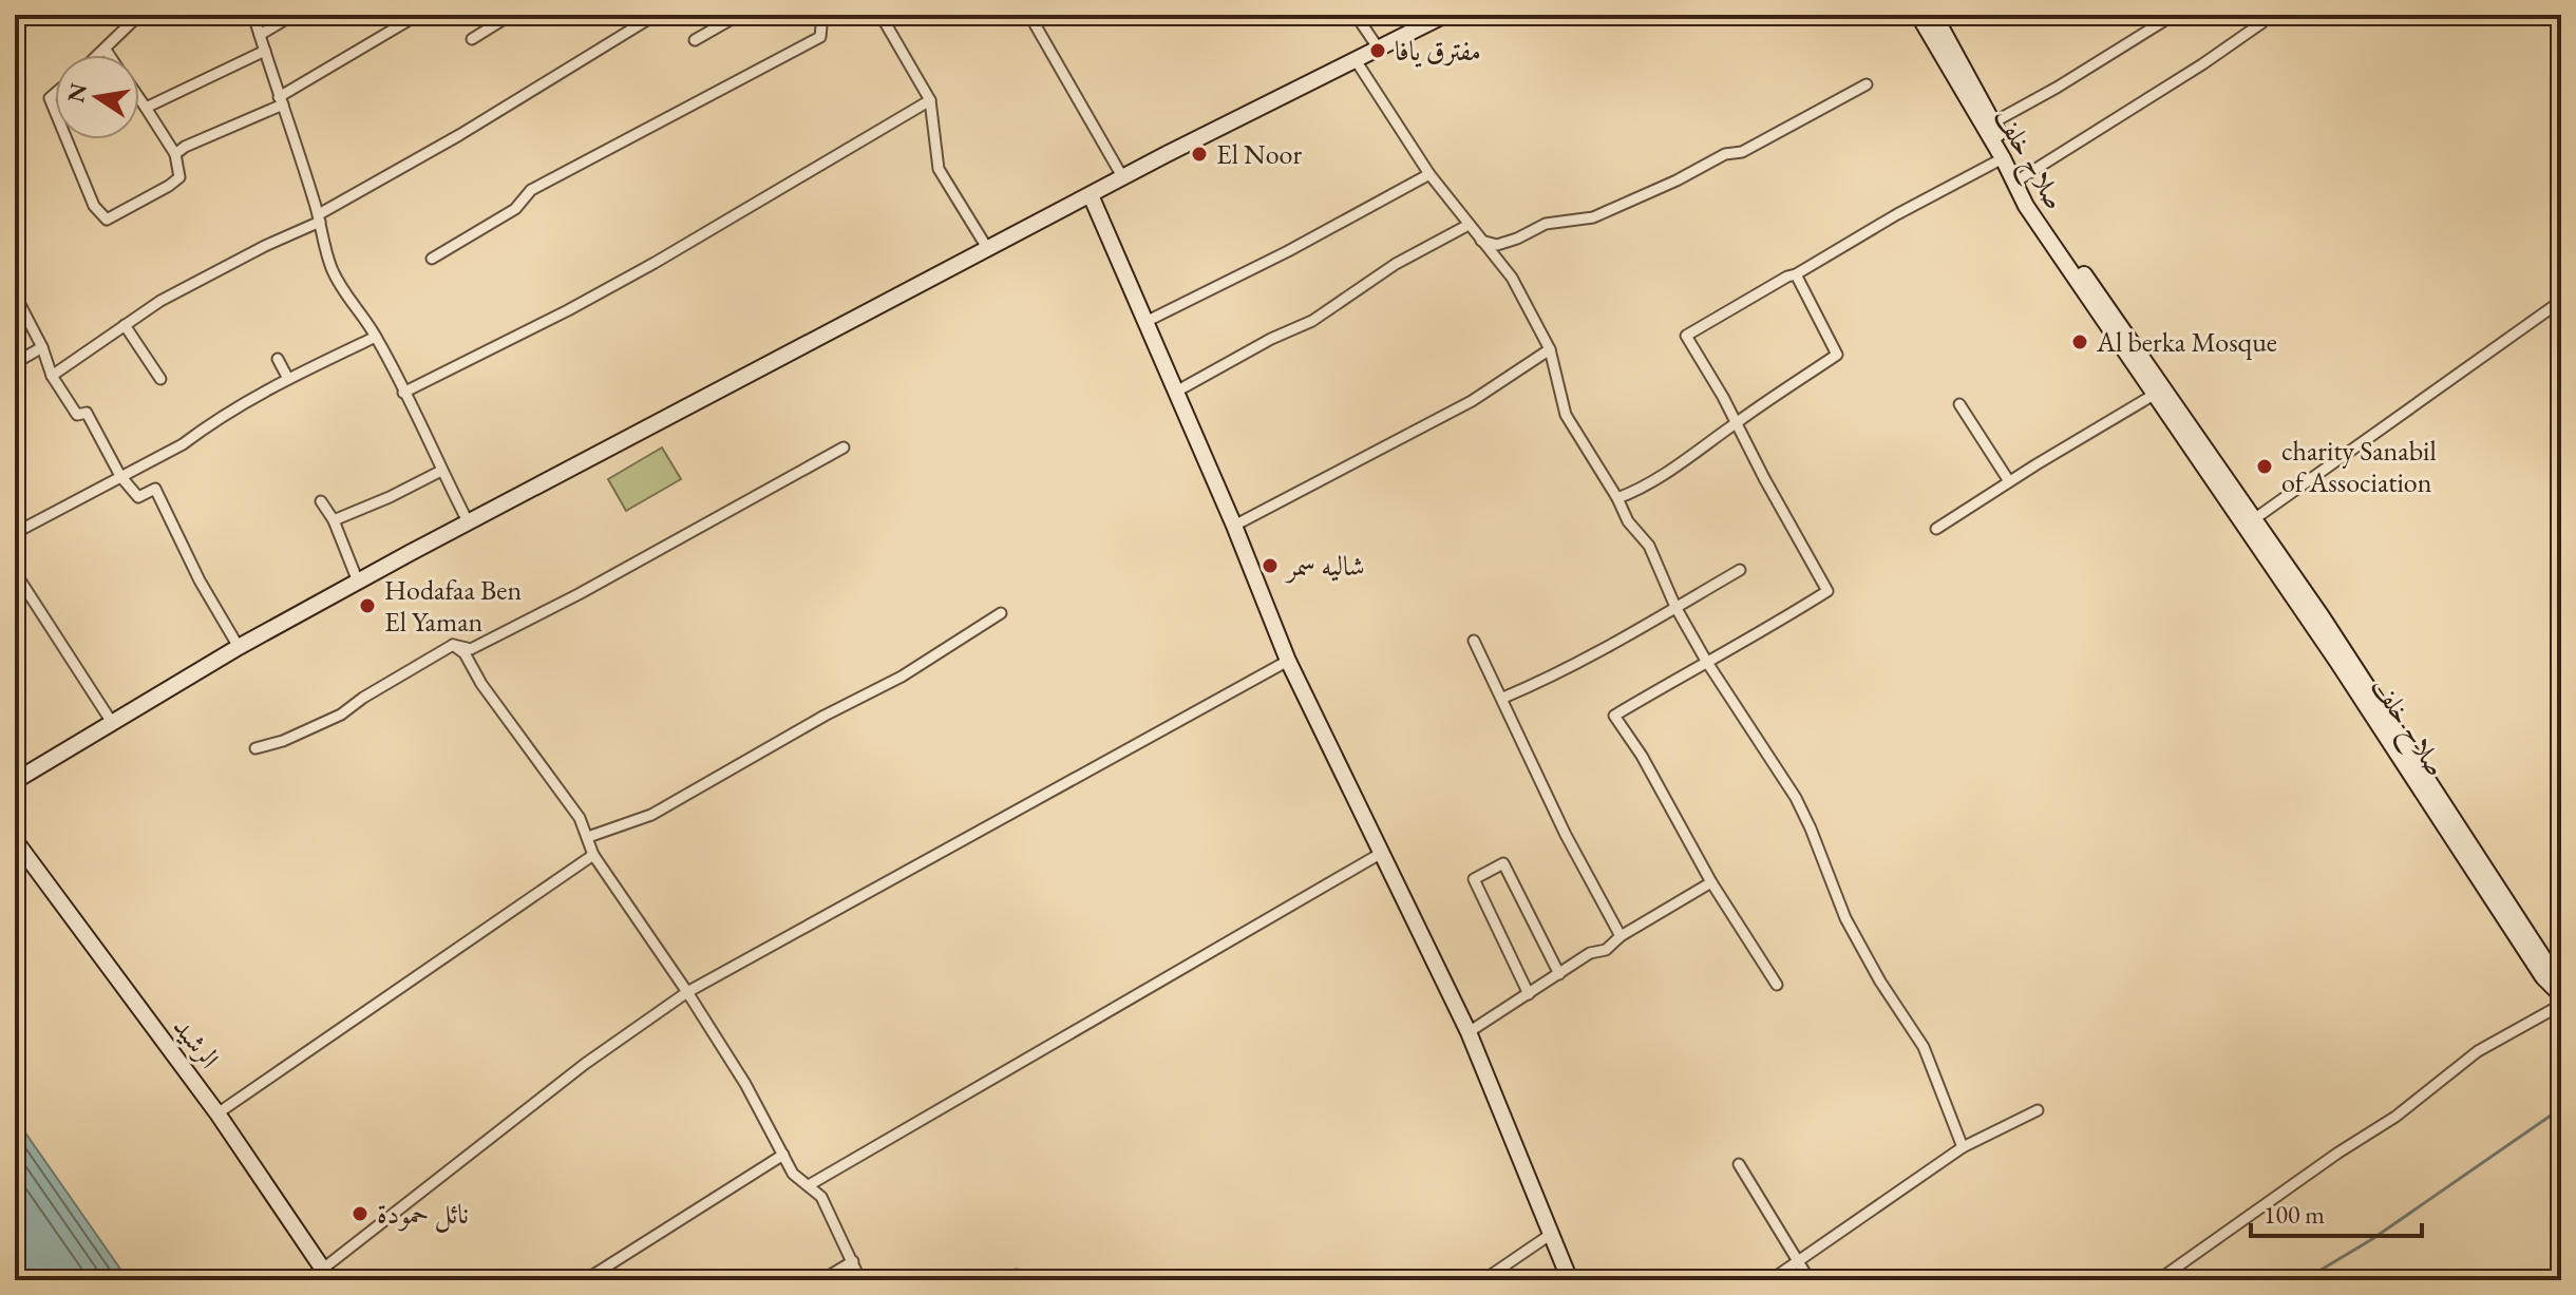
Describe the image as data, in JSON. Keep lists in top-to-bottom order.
{
  "streets": {
    "main road": ["صلاح خلف", "الرشيد"]
  },
  "places": [
    "مفترق يافا",
    "El Noor",
    "Al berka Mosque",
    "charity Sanabil of Association",
    "شاليه سمر",
    "Hodafaa Ben El Yaman",
    "نائل حمودة"
  ],
  "scale_bar": "100 m",
  "north": "left"
}
